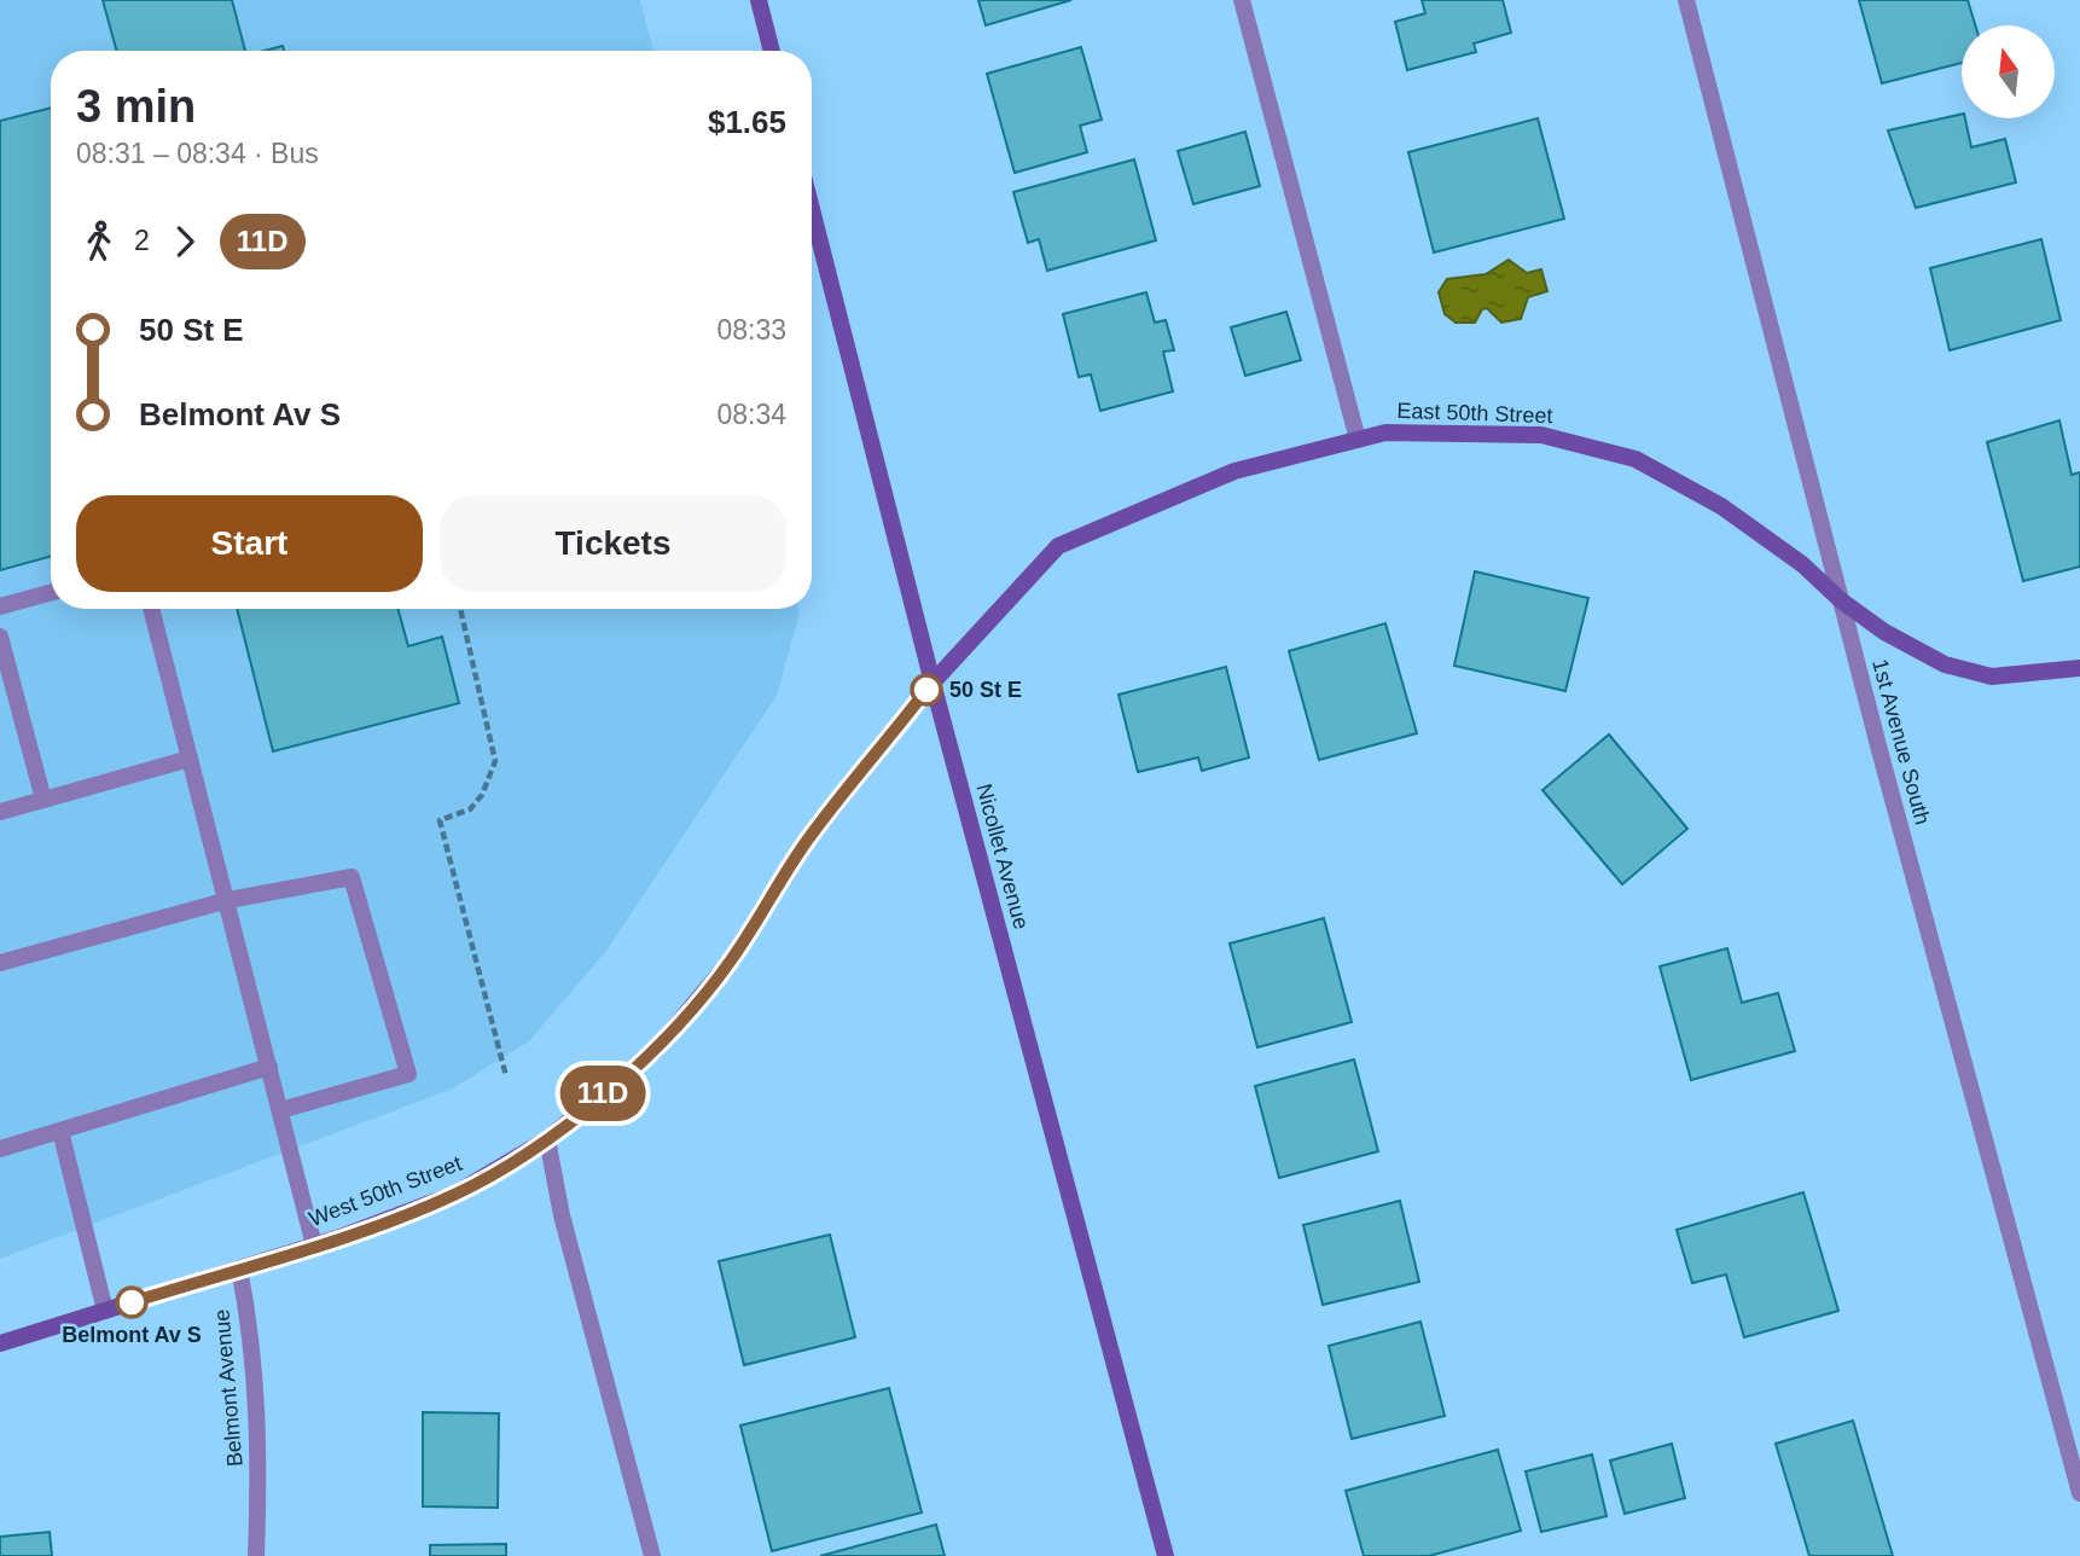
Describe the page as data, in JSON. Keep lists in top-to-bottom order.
{
  "streets": {
    "street": [
      "East 50th Street",
      "1st Avenue South",
      "Nicollet Avenue",
      "West 50th Street",
      "Belmont Avenue"
    ]
  },
  "crossings": [
    ["East 50th Street", "1st Avenue South"],
    ["East 50th Street", "Nicollet Avenue"],
    ["East 50th Street", "West 50th Street"],
    ["Nicollet Avenue", "West 50th Street"],
    ["West 50th Street", "Belmont Avenue"]
  ],
  "places": ["50 St E", "Belmont Av S"],
  "lines": ["bus line 11D"],
  "north": "top",
  "page": {
    "on_map": "11D",
    "heading": ["3 min", "08:31 – 08:34 · Bus", "$1.65"],
    "legs": ["2", "11D"],
    "list": [
      {
        "name": "50 St E",
        "value": "08:33"
      },
      {
        "name": "Belmont Av S",
        "value": "08:34"
      }
    ],
    "buttons": ["Start", "Tickets"]
  }
}
